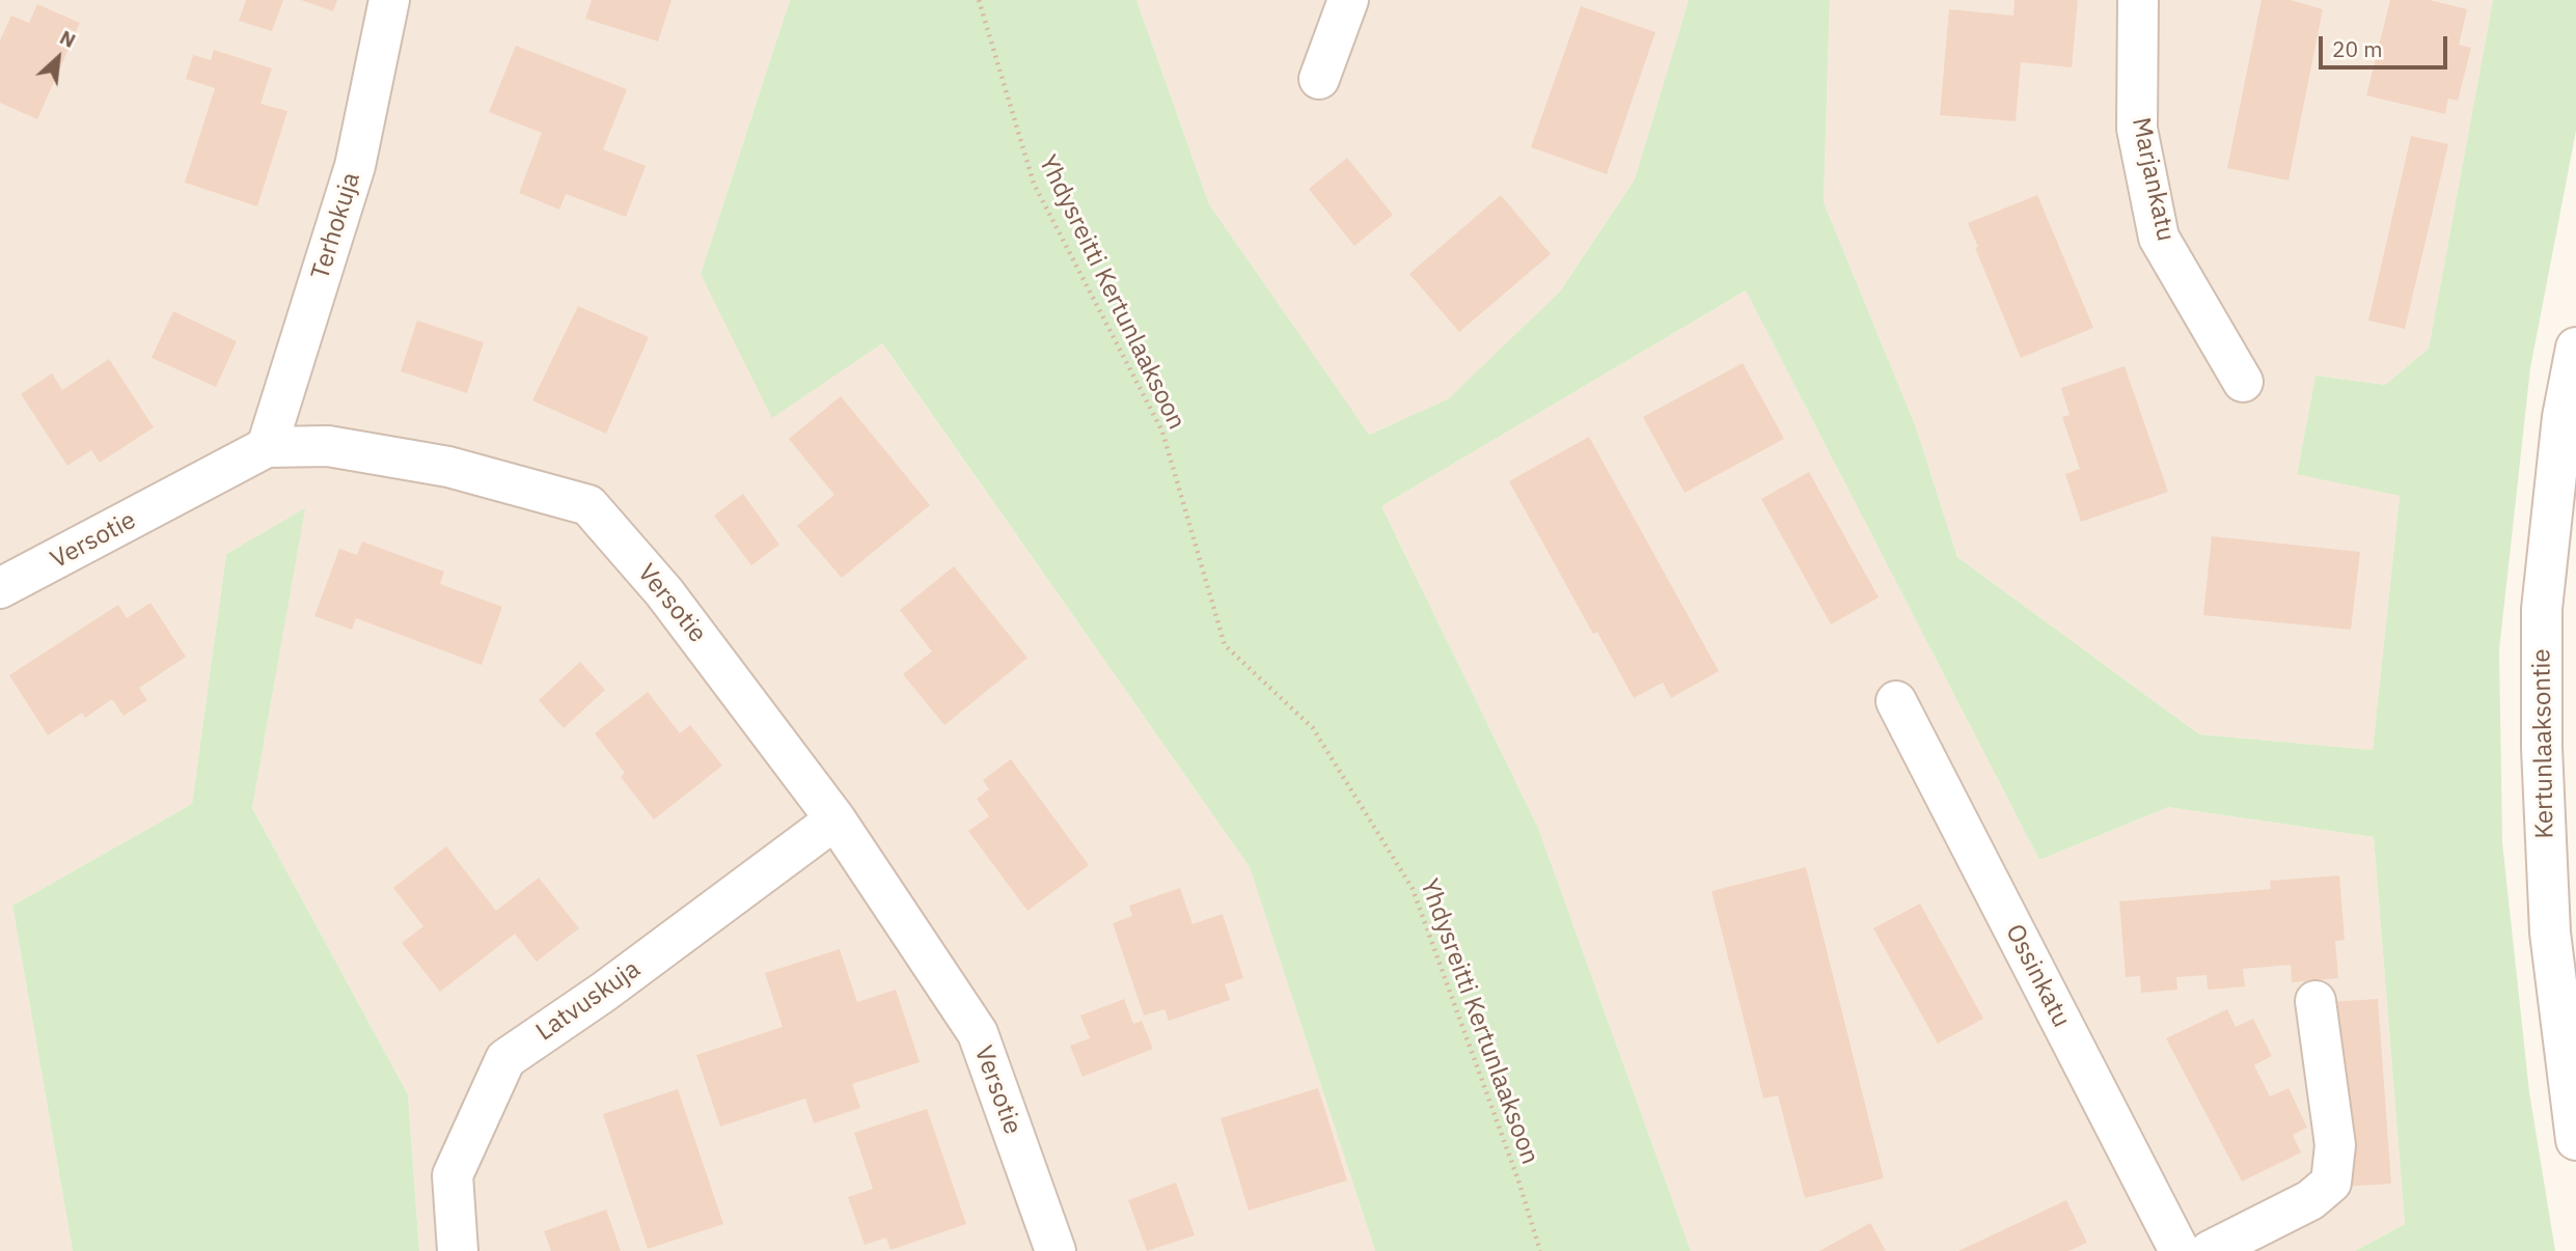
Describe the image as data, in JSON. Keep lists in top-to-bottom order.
{
  "streets": {
    "street": [
      "Marjankatu",
      "Terhokuja",
      "Versotie",
      "Kertunlaaksontie",
      "Ossinkatu",
      "Latvuskuja"
    ],
    "path": ["Yhdysreitti Kertunlaaksoon"]
  },
  "crossings": [
    ["Terhokuja", "Versotie"],
    ["Versotie", "Latvuskuja"]
  ],
  "scale_bar": "20 m",
  "north": "top right"
}
